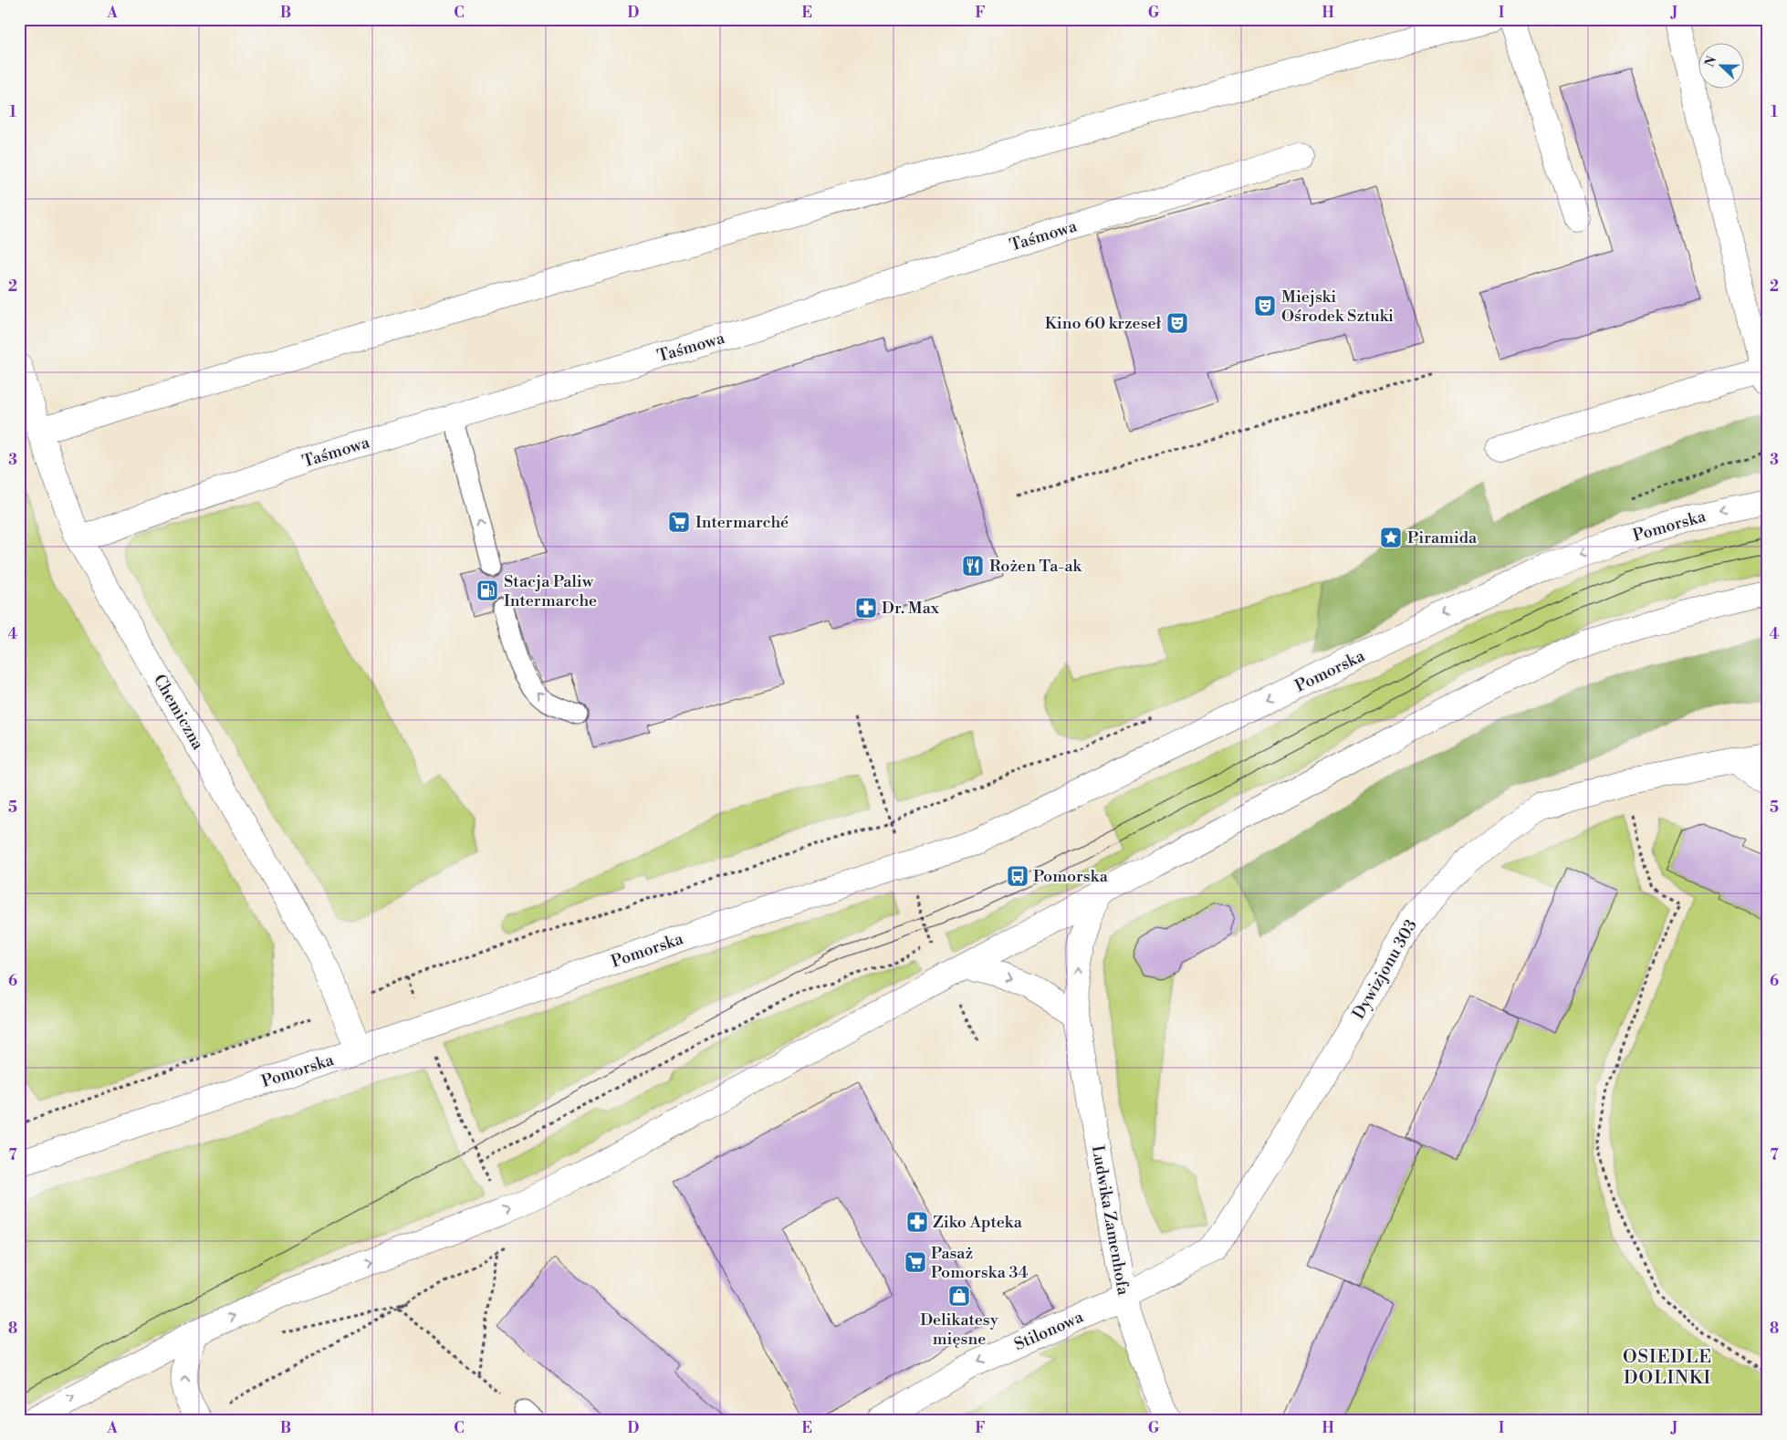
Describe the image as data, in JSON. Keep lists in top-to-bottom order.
{
  "streets": {
    "street": [
      "Taśmowa",
      "Pomorska",
      "Chemiczna",
      "Dywizjonu 303",
      "Ludwika Zamenhofa",
      "Stilonowa"
    ]
  },
  "crossings": [
    ["Taśmowa", "Chemiczna"],
    ["Pomorska", "Chemiczna"],
    ["Dywizjonu 303", "Ludwika Zamenhofa"],
    ["Dywizjonu 303", "Stilonowa"],
    ["Ludwika Zamenhofa", "Stilonowa"]
  ],
  "one_way": ["Stilonowa"],
  "districts": ["OSIEDLE DOLINKI"],
  "places": {
    "theatre": ["Miejski Ośrodek Sztuki", "Kino 60 krzeseł"],
    "supermarket": ["Intermarché", "Pasaż Pomorska 34"],
    "place": ["Piramida"],
    "restaurant": ["Rożen Ta-ak"],
    "fuel station": ["Stacja Paliw Intermarche"],
    "pharmacy": ["Dr. Max", "Ziko Apteka"],
    "bus stop": ["Pomorska"],
    "shop": ["Delikatesy mięsne"]
  },
  "north": "left",
  "grid": {
    "columns": [
      "A",
      "B",
      "C",
      "D",
      "E",
      "F",
      "G",
      "H",
      "I",
      "J"
    ],
    "rows": [
      "1",
      "2",
      "3",
      "4",
      "5",
      "6",
      "7",
      "8"
    ]
  }
}
